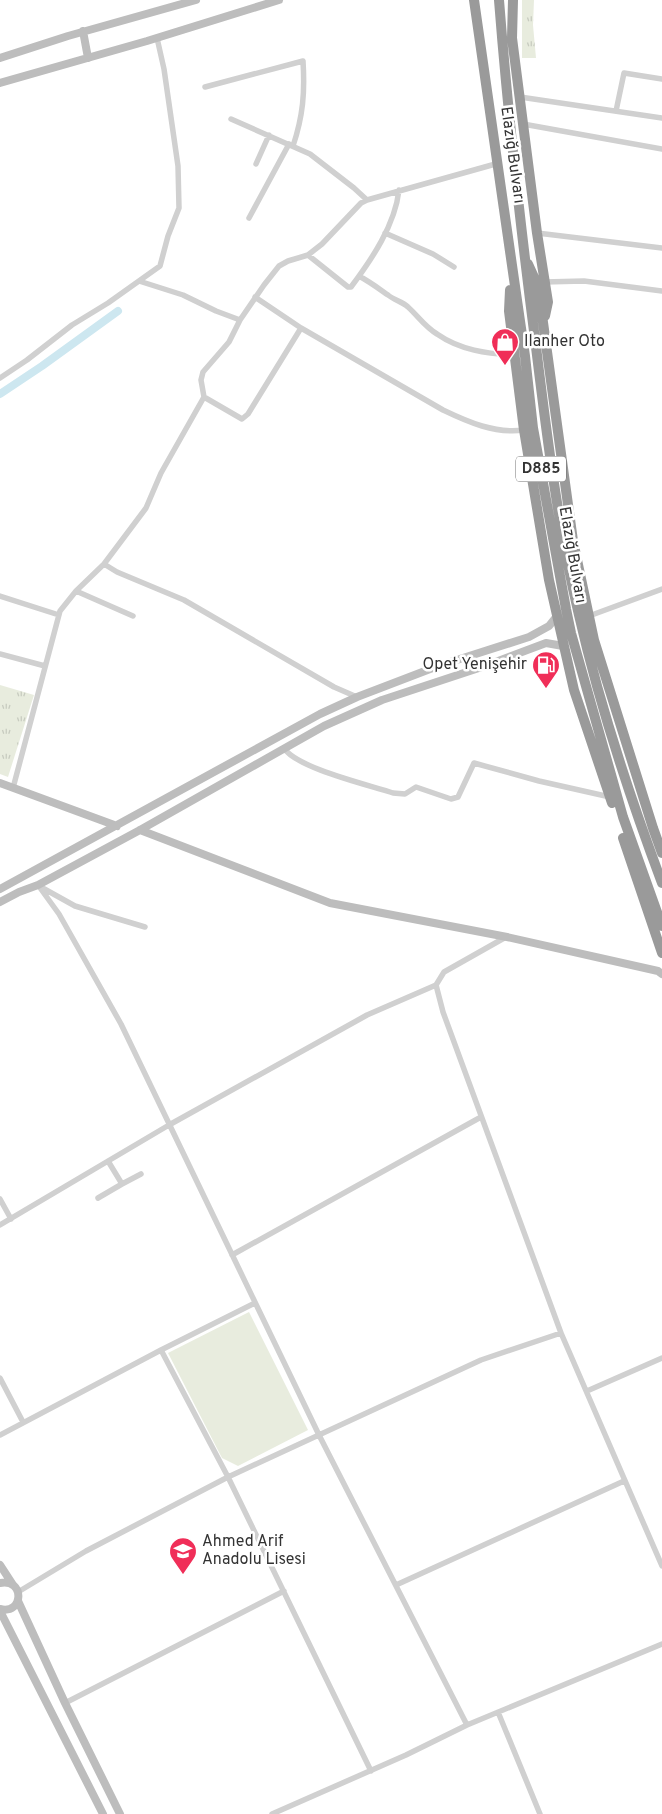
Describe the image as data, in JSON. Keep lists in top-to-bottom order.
{
  "streets": {
    "highway": ["Elazığ Bulvarı", "D885"]
  },
  "places": {
    "shop": ["Ilanher Oto"],
    "fuel station": ["Opet Yenişehir"],
    "school or university": ["Ahmed Arif Anadolu Lisesi"]
  }
}
